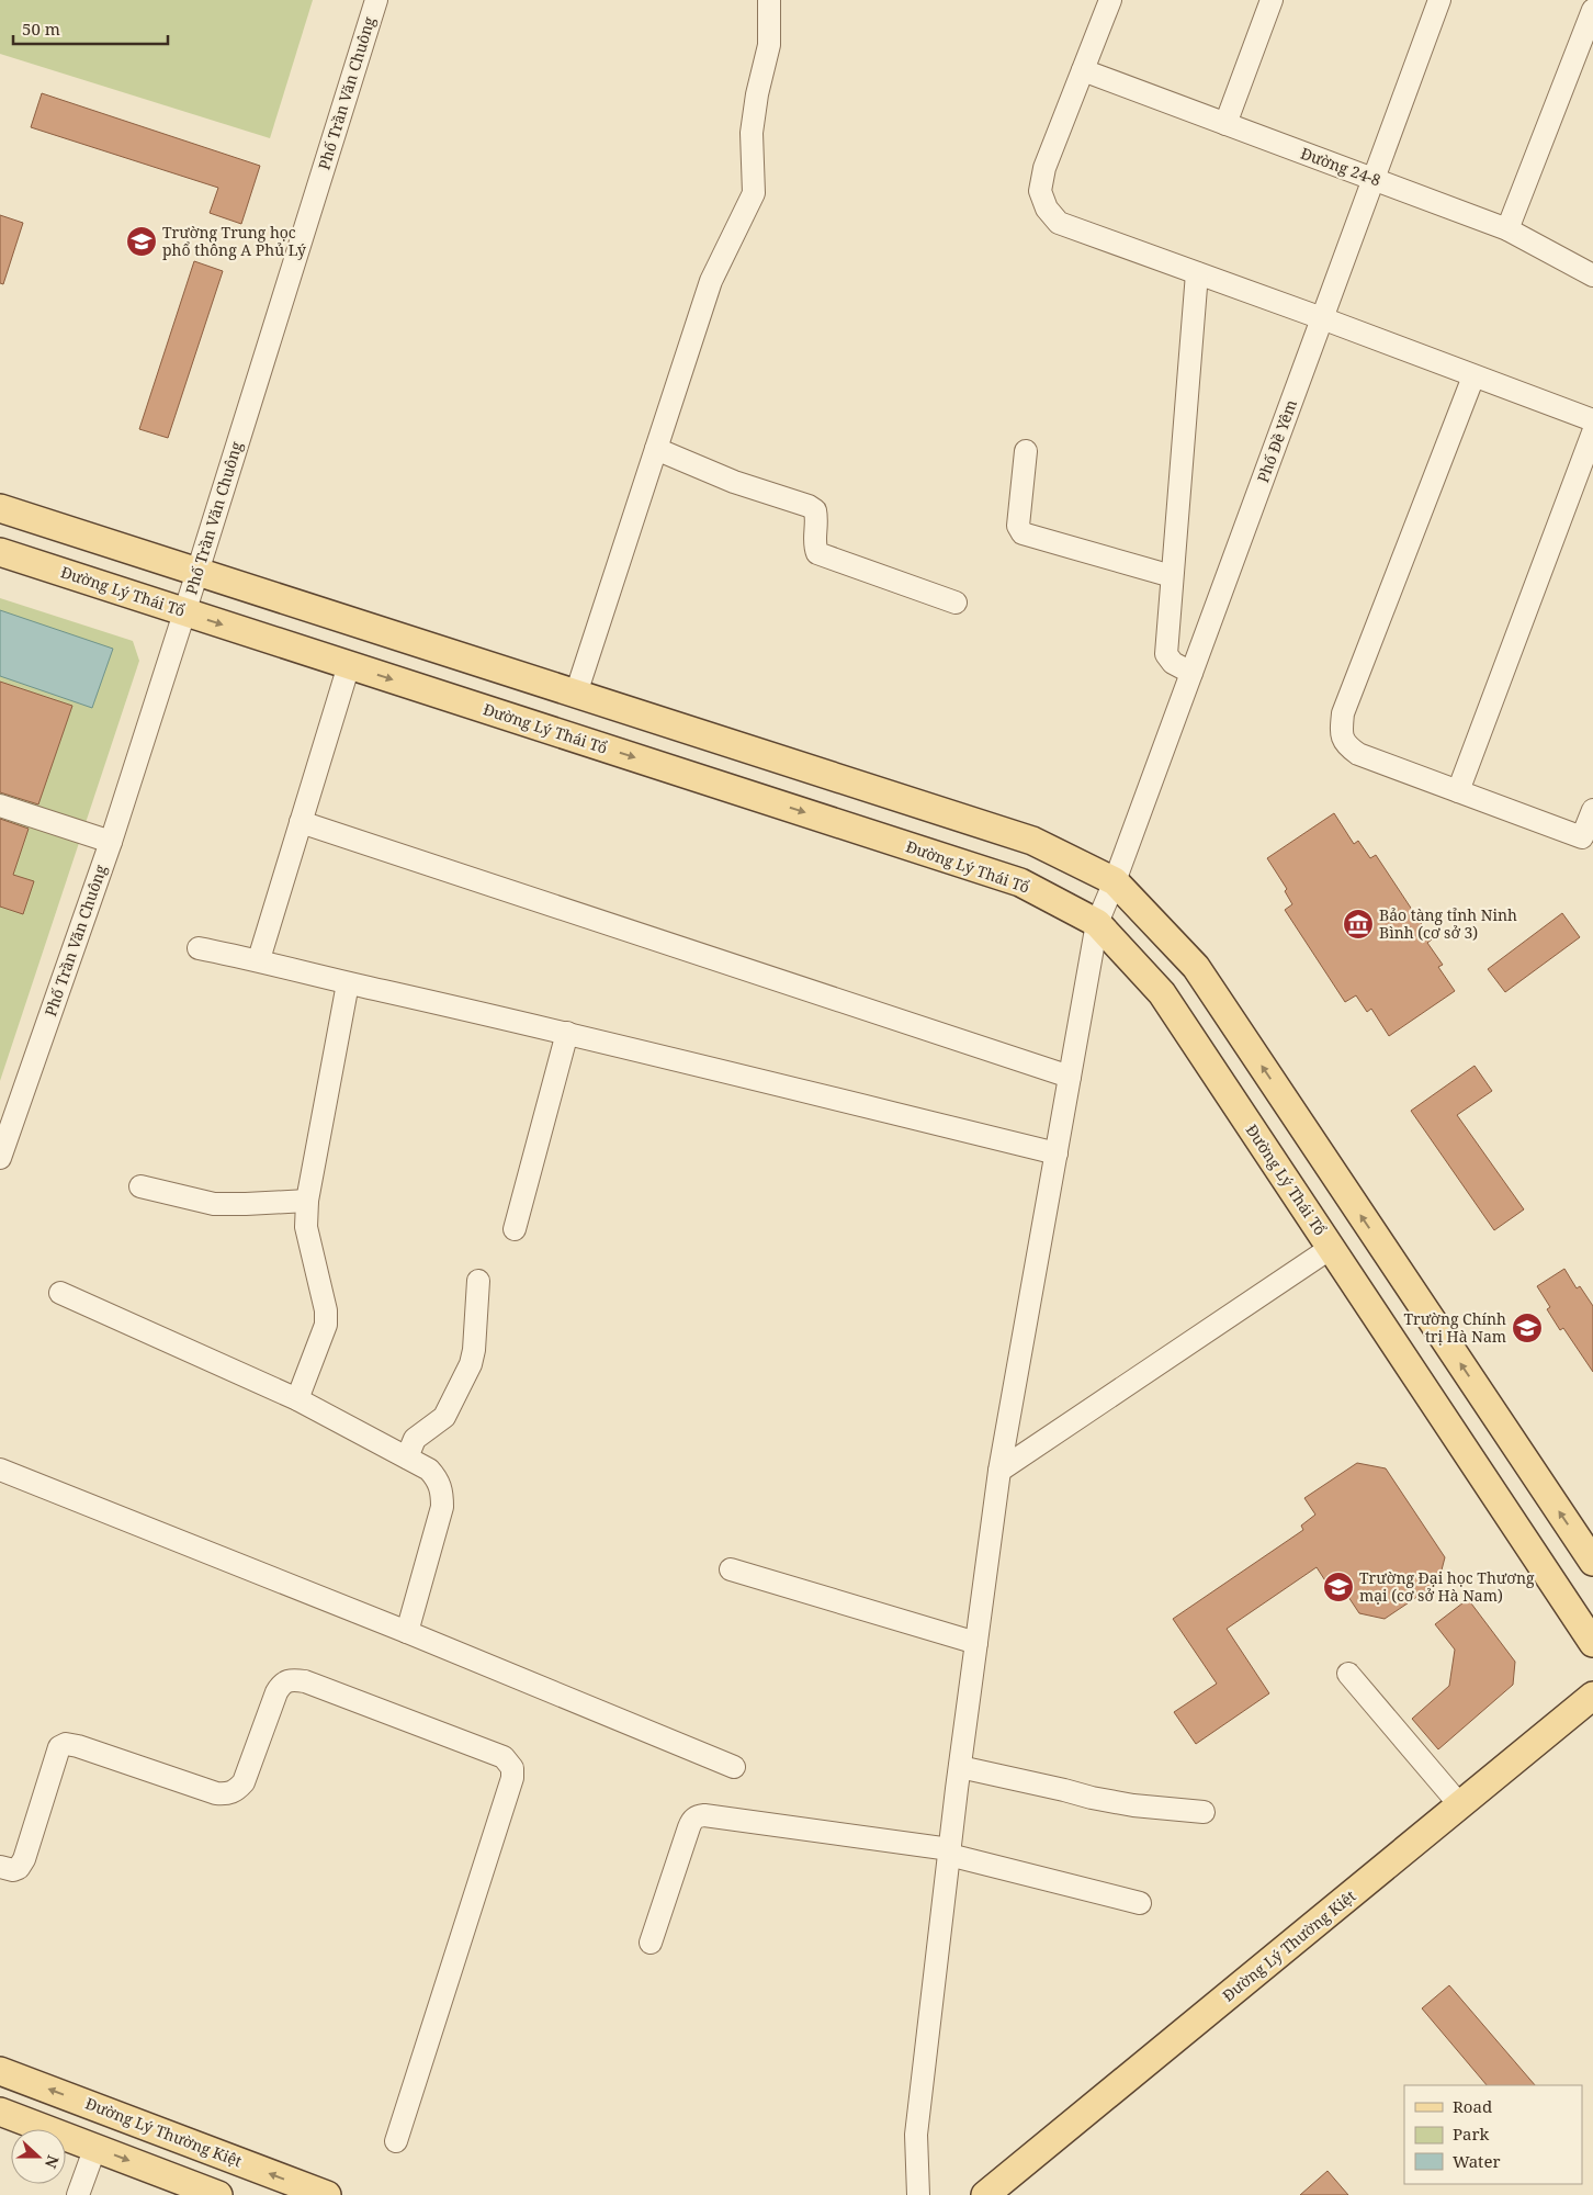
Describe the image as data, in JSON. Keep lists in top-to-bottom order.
{
  "streets": {
    "main road": ["Đường Lý Thái Tổ", "Đường Lý Thường Kiệt"],
    "street": ["Phố Trần Văn Chuông", "Đường 24-8", "Phố Đề Yêm"]
  },
  "crossings": [
    ["Phố Trần Văn Chuông", "Đường Lý Thái Tổ"],
    ["Đường 24-8", "Phố Đề Yêm"],
    ["Phố Đề Yêm", "Đường Lý Thái Tổ"]
  ],
  "places": {
    "school or university": ["Trường Trung học phổ thông A Phủ Lý", "Trường Chính trị Hà Nam", "Trường Đại học Thương mại (cơ sở Hà Nam)"],
    "museum": ["Bảo tàng tỉnh Ninh Bình (cơ sở 3)"]
  },
  "legend": ["Road", "Park", "Water"],
  "scale_bar": "50 m",
  "north": "right"
}
